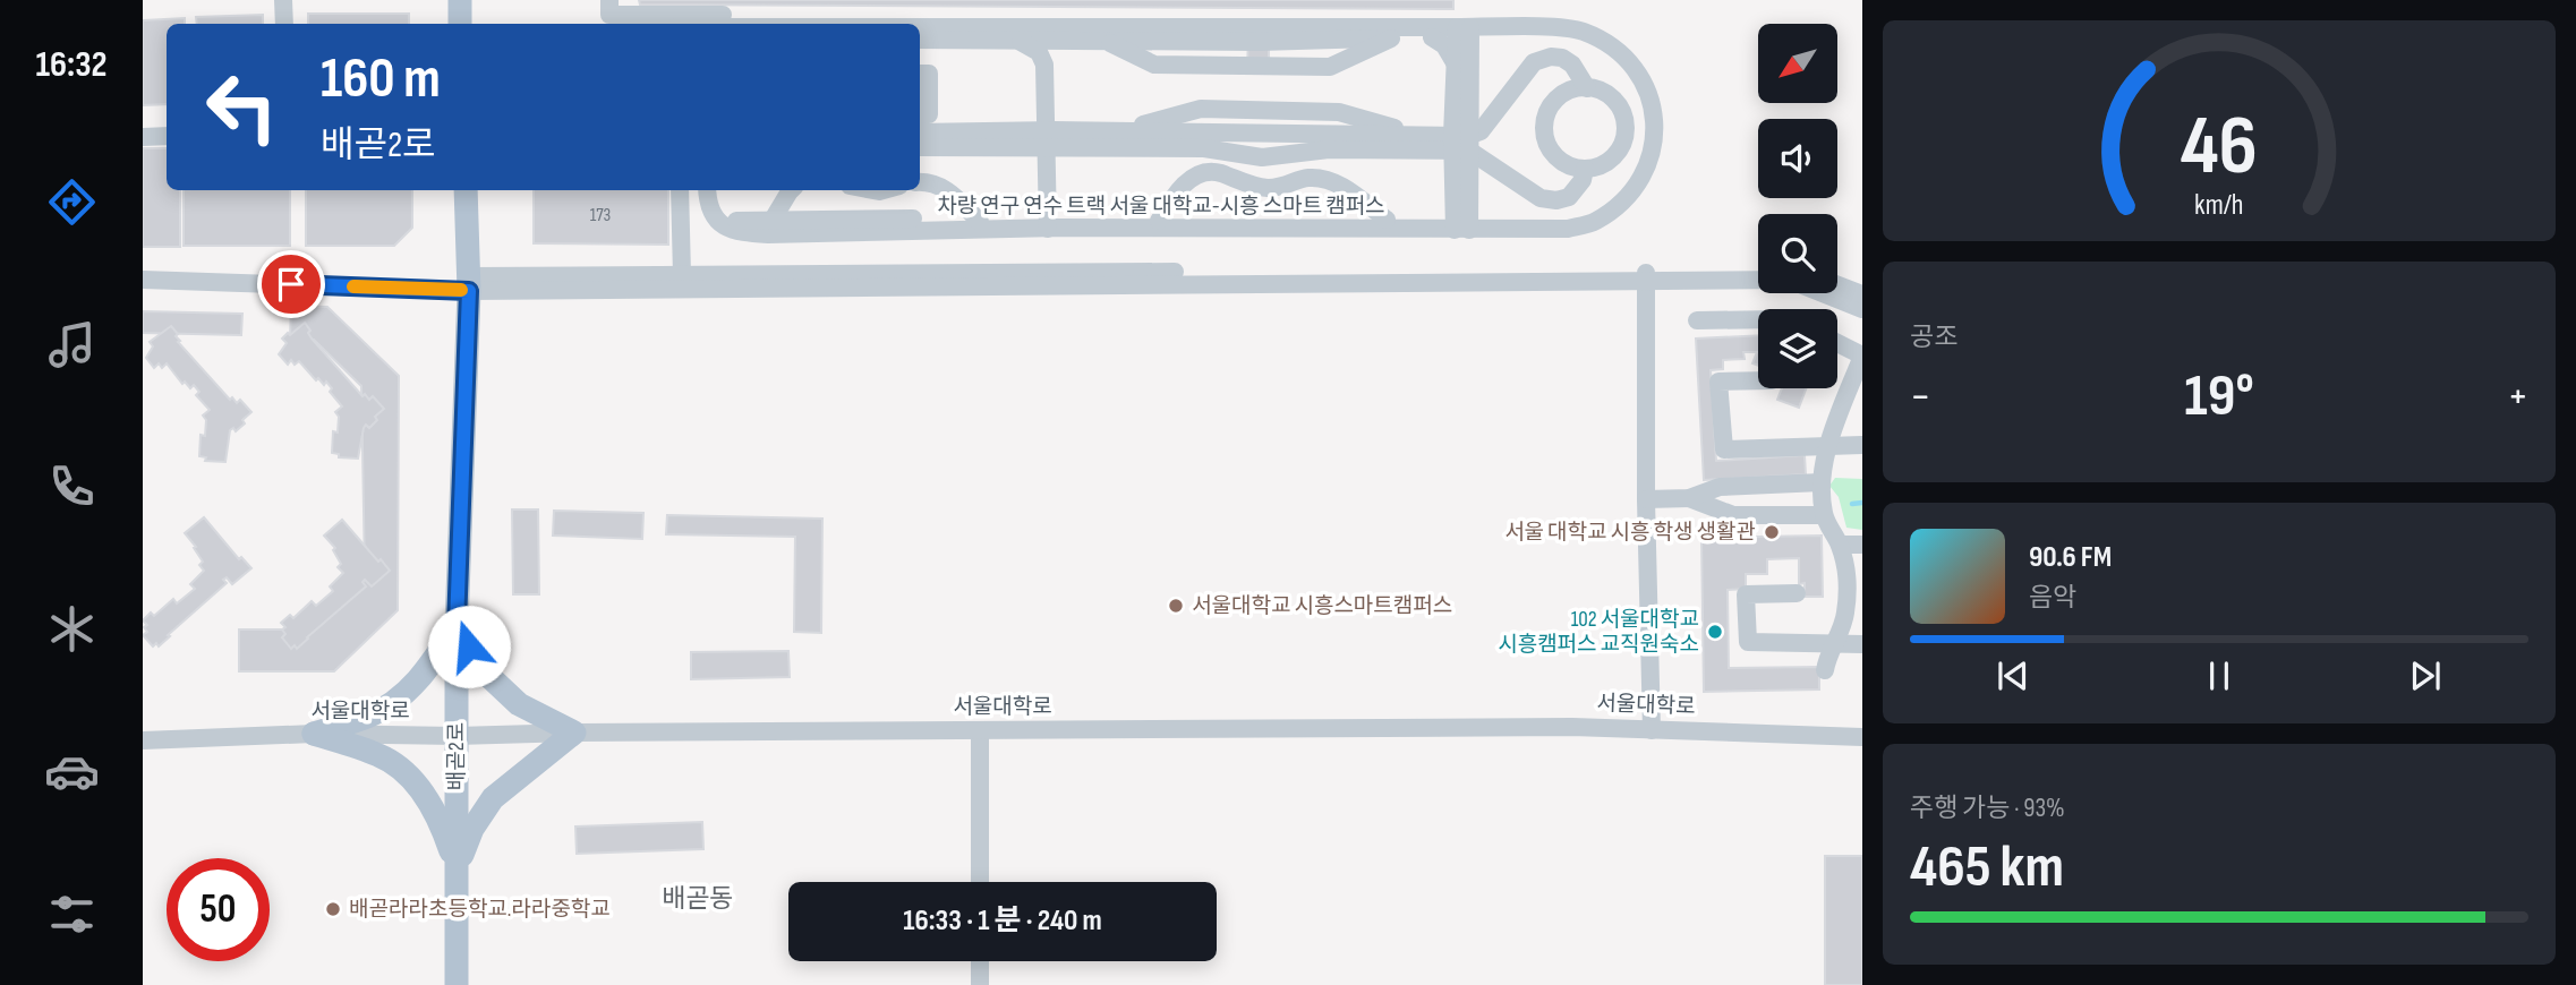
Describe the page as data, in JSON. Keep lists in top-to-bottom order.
{
  "streets": {
    "main road": ["배곧2로"],
    "street": ["차량 연구 연수 트랙 서울 대학교-시흥 스마트 캠퍼스", "서울대학로"]
  },
  "crossings": [
    ["서울대학로", "배곧2로"]
  ],
  "districts": ["배곧동"],
  "places": [
    "서울 대학교 시흥 학생 생활관",
    "서울대학교 시흥스마트캠퍼스",
    "102 서울대학교 시흥캠퍼스 교직원숙소",
    "배곧라라초등학교.라라중학교"
  ],
  "house_numbers": ["173"],
  "north": "bottom left",
  "page": {
    "tabs": "16:32",
    "turn": ["160 m", "배곧2로"],
    "tile": [
      "공조",
      ["주행 가능 · 93%", "465 km"]
    ],
    "heat": ["−", "19°", "+"],
    "song": ["90.6 FM", "음악"],
    "limit": "50",
    "trip": "16:33 · 1 분 · 240 m",
    "gauge": ["46", "km/h"]
  }
}
